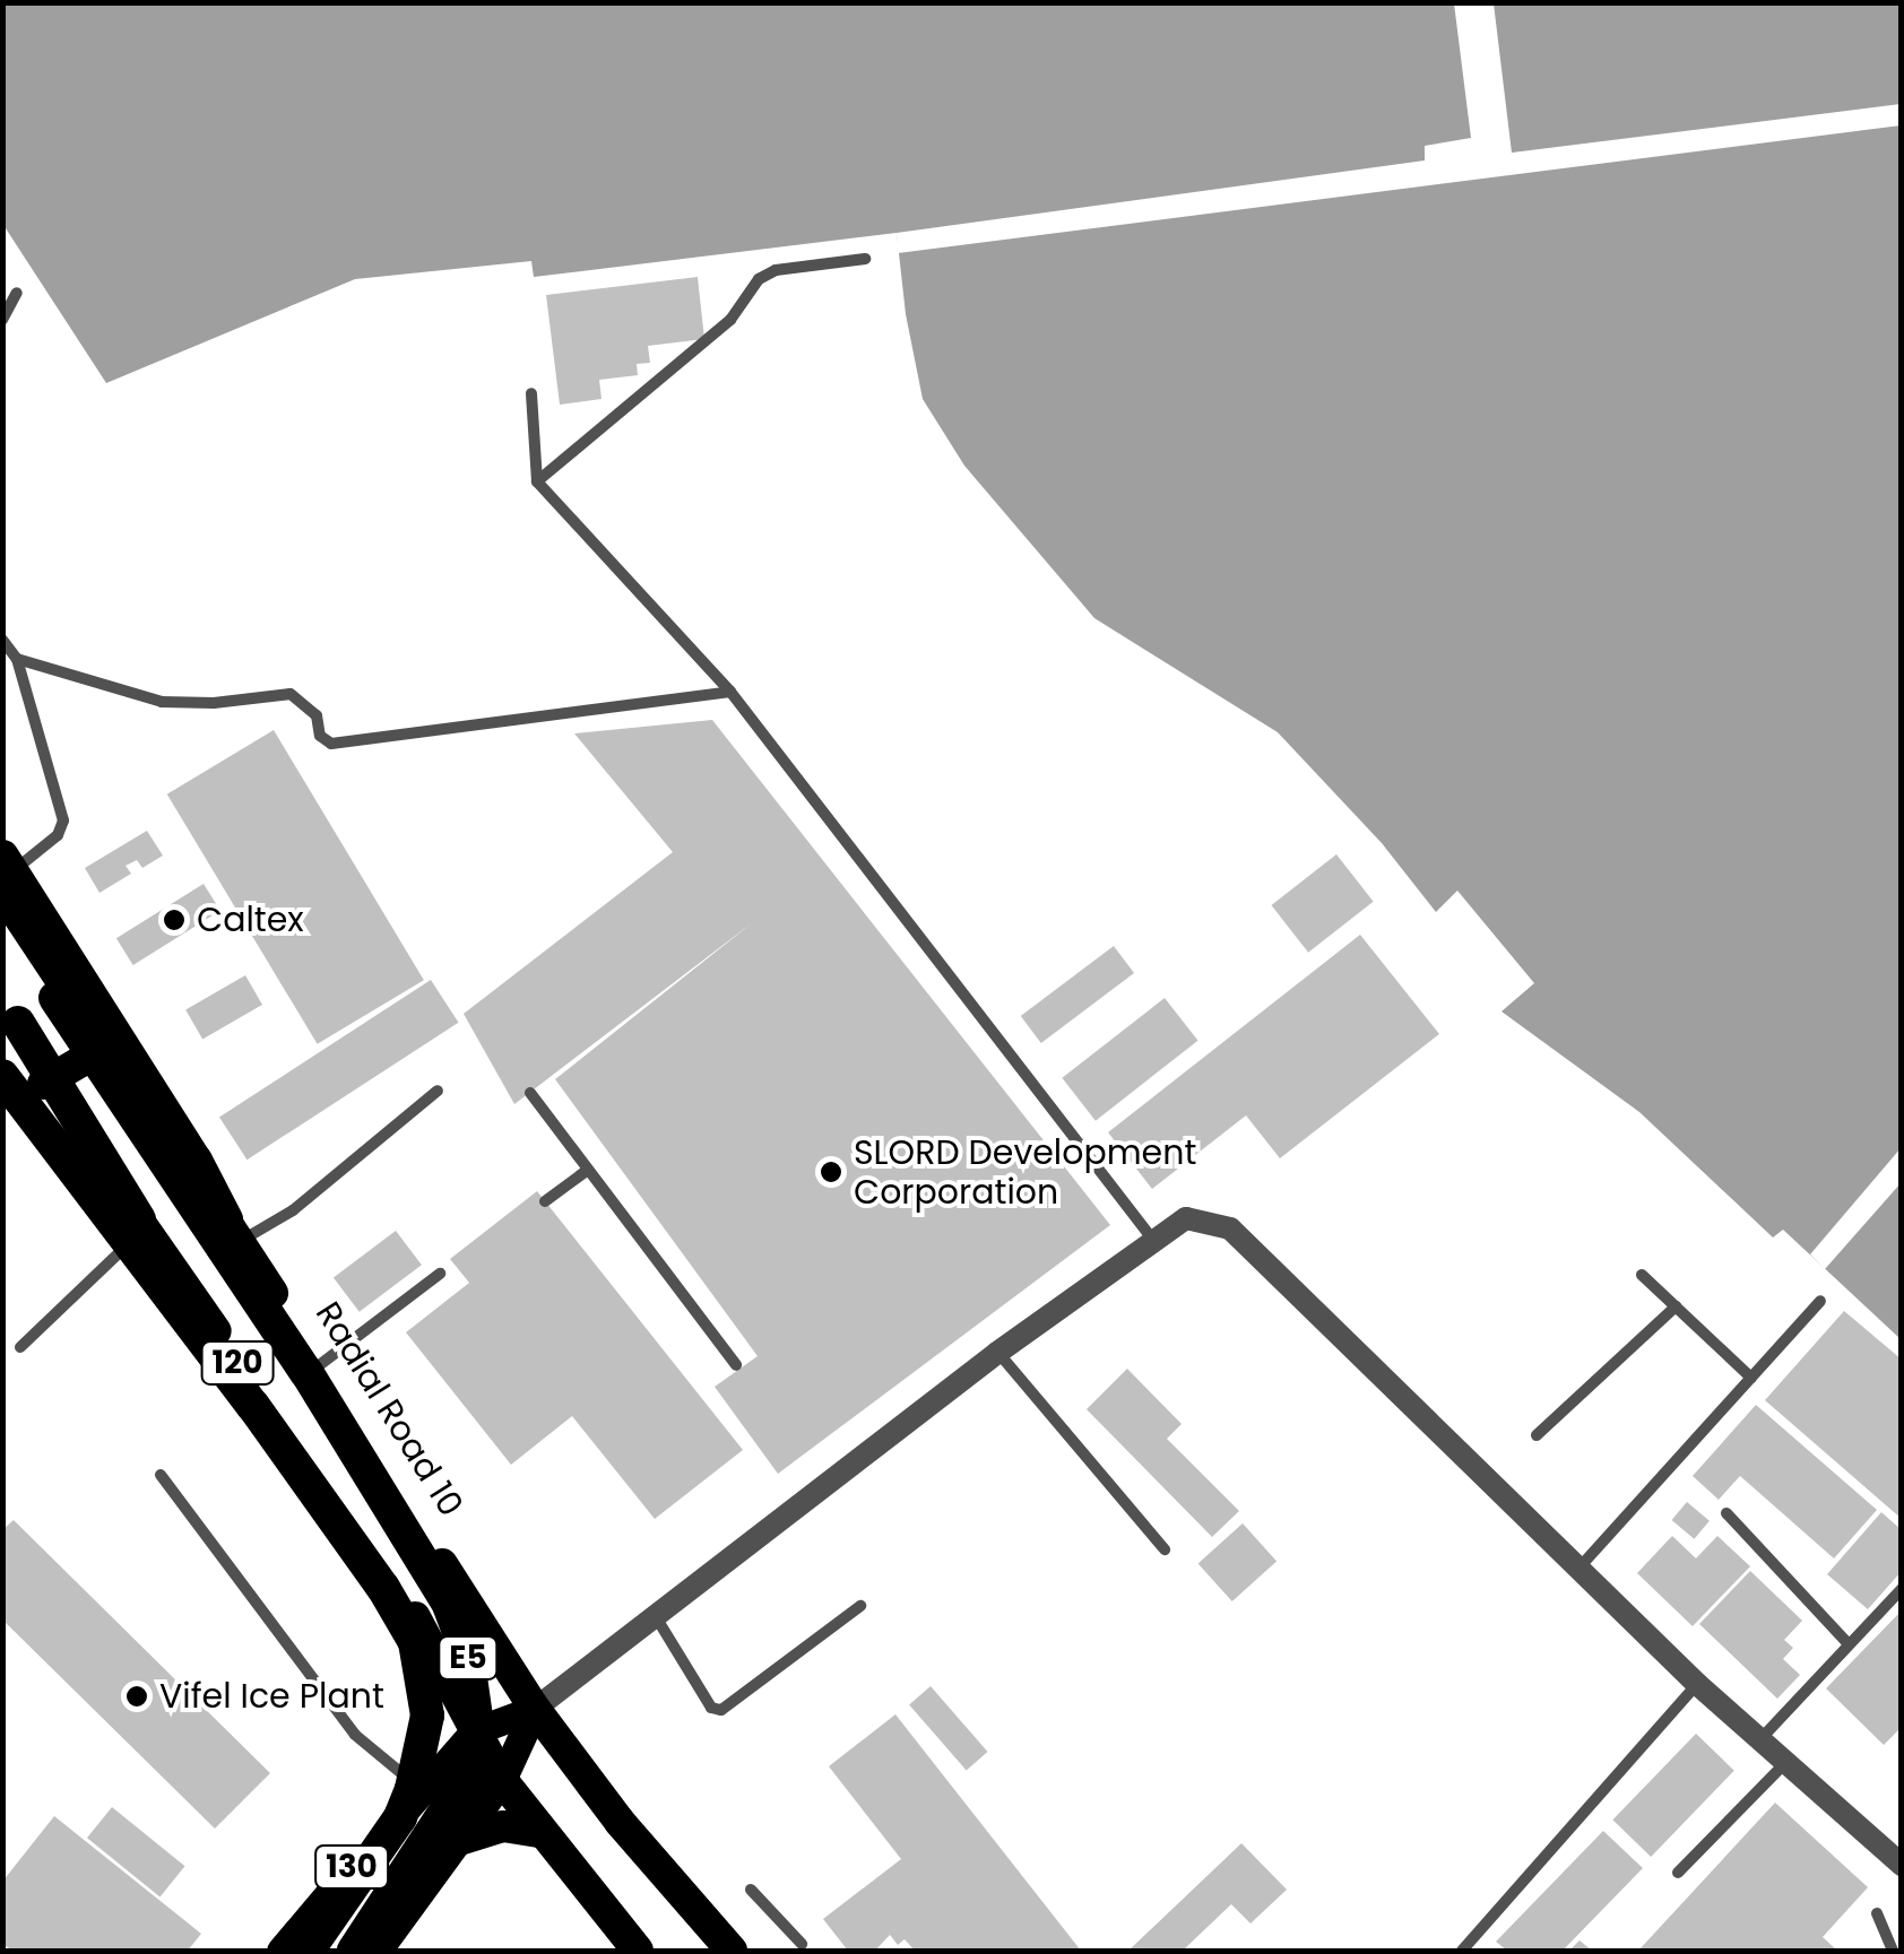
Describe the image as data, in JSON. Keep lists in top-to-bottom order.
{
  "streets": {
    "highway": ["120", "Radial Road 10", "E5"],
    "main road": ["130"]
  },
  "crossings": [
    ["120", "130"],
    ["Radial Road 10", "E5"],
    ["Radial Road 10", "130"]
  ],
  "places": ["Caltex", "SLORD Development Corporation", "Vifel Ice Plant"]
}
